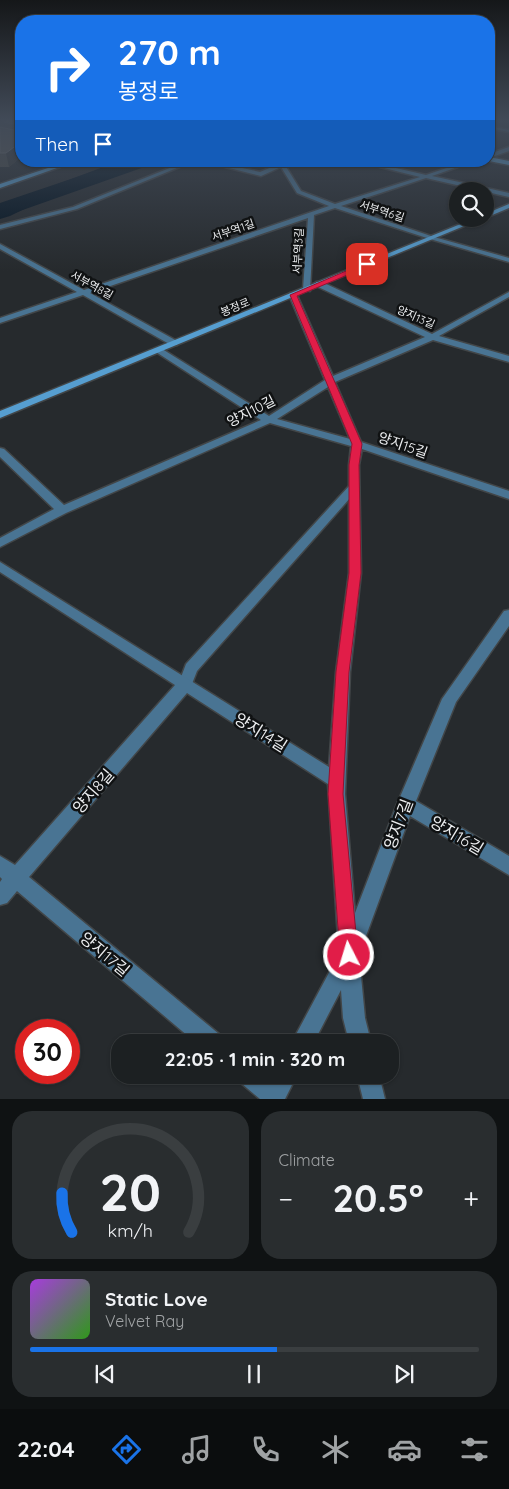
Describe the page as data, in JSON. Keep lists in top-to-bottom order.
{
  "streets": {
    "street": [
      "서부역6길",
      "서부역1길",
      "서부역3길",
      "서부역8길",
      "봉정로",
      "양지13길",
      "양지10길",
      "양지15길",
      "양지14길",
      "양지8길",
      "양지7길",
      "양지16길",
      "양지17길"
    ]
  },
  "crossings": [
    ["서부역6길", "서부역1길"],
    ["서부역6길", "봉정로"],
    ["서부역1길", "서부역3길"],
    ["서부역1길", "서부역8길"],
    ["서부역3길", "봉정로"],
    ["서부역8길", "봉정로"],
    ["봉정로", "양지13길"],
    ["봉정로", "양지15길"],
    ["양지13길", "양지10길"],
    ["양지10길", "양지15길"],
    ["양지14길", "양지8길"],
    ["양지8길", "양지17길"],
    ["양지7길", "양지16길"]
  ],
  "page": {
    "turn": ["270 m", "봉정로"],
    "then": "Then",
    "limit": "30",
    "trip": "22:05 · 1 min · 320 m",
    "tile": "Climate",
    "heat": ["−", "20.5°", "+"],
    "song": ["Static Love", "Velvet Ray"],
    "tabs": "22:04",
    "gauge": ["20", "km/h"]
  }
}
